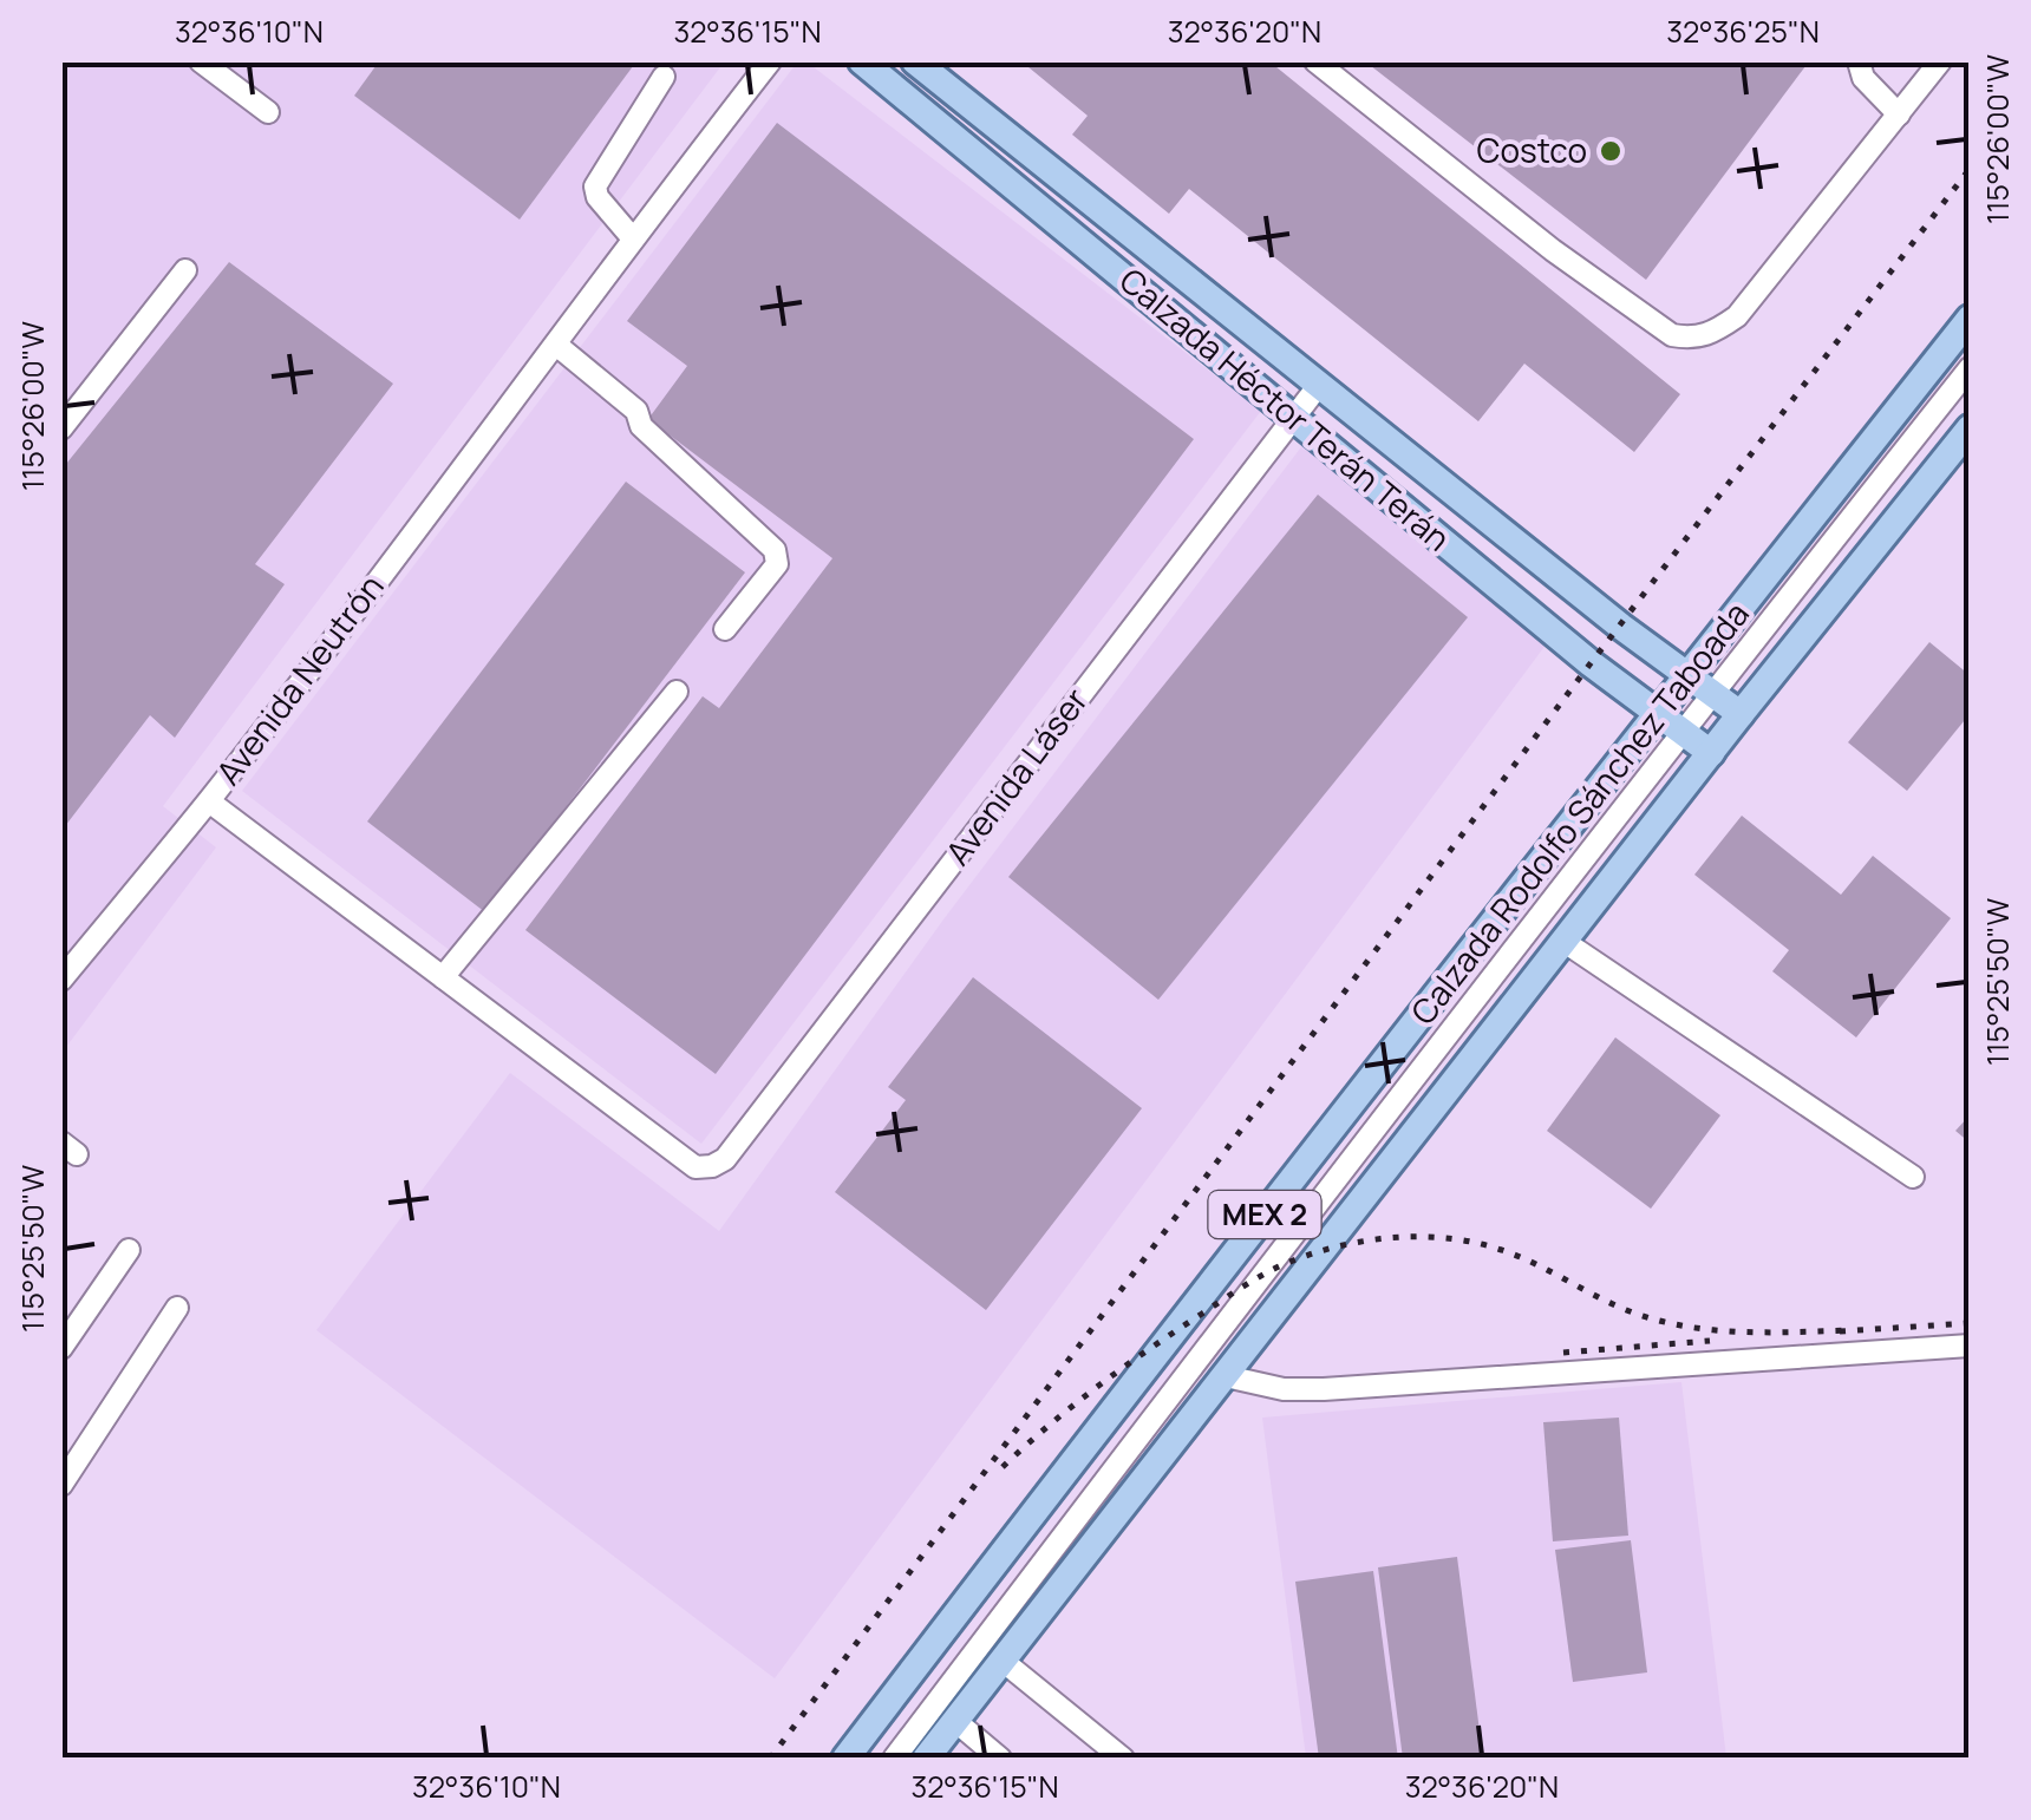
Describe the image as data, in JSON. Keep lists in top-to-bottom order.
{
  "streets": {
    "main road": ["Calzada Héctor Terán Terán", "Calzada Rodolfo Sánchez Taboada", "MEX 2"],
    "lane": ["Avenida Neutrón", "Avenida Láser"]
  },
  "crossings": [
    ["Calzada Héctor Terán Terán", "Avenida Láser"],
    ["Calzada Héctor Terán Terán", "Calzada Rodolfo Sánchez Taboada"],
    ["Avenida Neutrón", "Avenida Láser"]
  ],
  "places": ["Costco"],
  "coordinates": [
    "32°36'10\"N",
    "32°36'15\"N",
    "32°36'20\"N",
    "32°36'25\"N",
    "115°26'00\"W",
    "115°25'50\"W"
  ]
}
